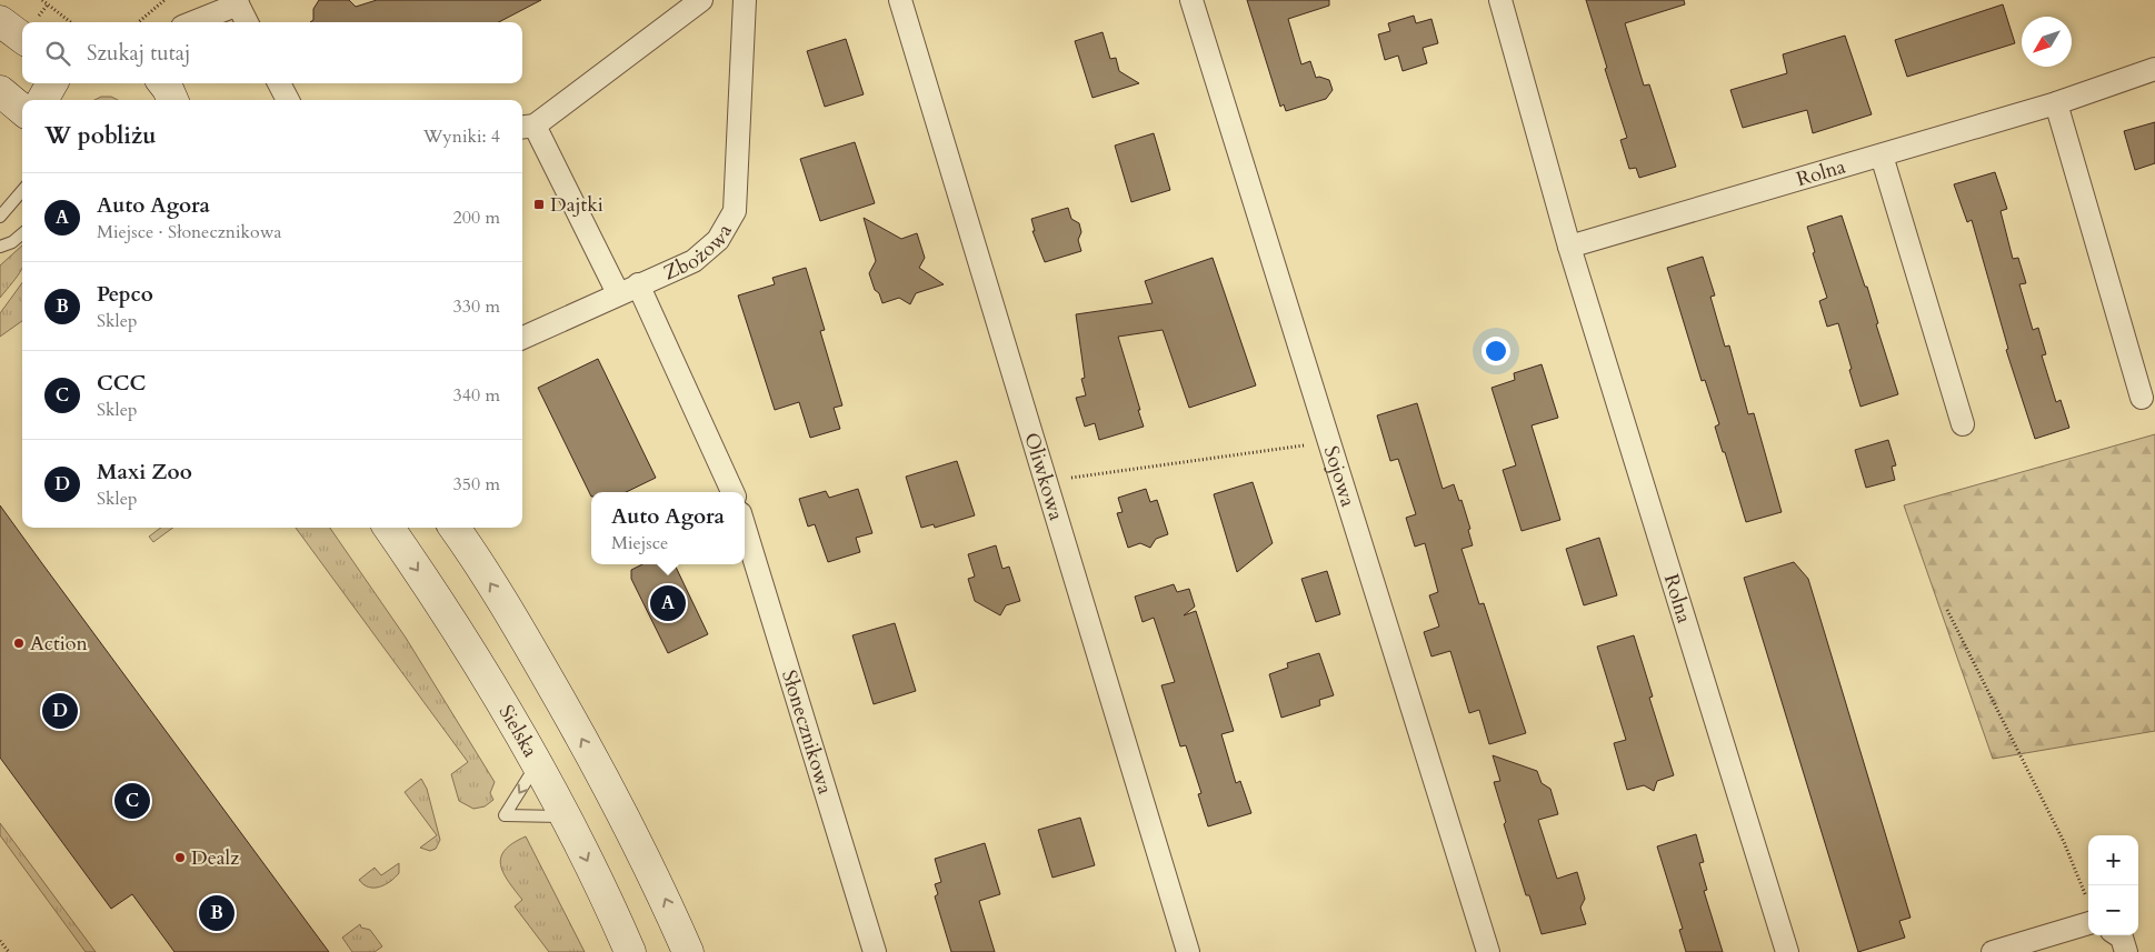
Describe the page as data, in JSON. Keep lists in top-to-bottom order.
{
  "streets": {
    "main road": ["Sielska"],
    "street": [
      "Rolna",
      "Zbożowa",
      "Oliwkowa",
      "Sojowa",
      "Słonecznikowa"
    ]
  },
  "places": {
    "transit": ["Dajtki"],
    "other": ["Action", "Dealz"]
  },
  "north": "bottom left",
  "page": {
    "search": "Szukaj tutaj",
    "heading": ["W pobliżu", "Wyniki: 4"],
    "list": [
      {
        "mark": "A",
        "name": "Auto Agora",
        "note": "Miejsce · Słonecznikowa",
        "value": "200 m"
      },
      {
        "mark": "B",
        "name": "Pepco",
        "note": "Sklep",
        "value": "330 m"
      },
      {
        "mark": "C",
        "name": "CCC",
        "note": "Sklep",
        "value": "340 m"
      },
      {
        "mark": "D",
        "name": "Maxi Zoo",
        "note": "Sklep",
        "value": "350 m"
      }
    ],
    "popup": ["Auto Agora", "Miejsce"],
    "pins": [
      "A",
      "D",
      "C",
      "B"
    ],
    "map_buttons": ["+", "−"]
  }
}
